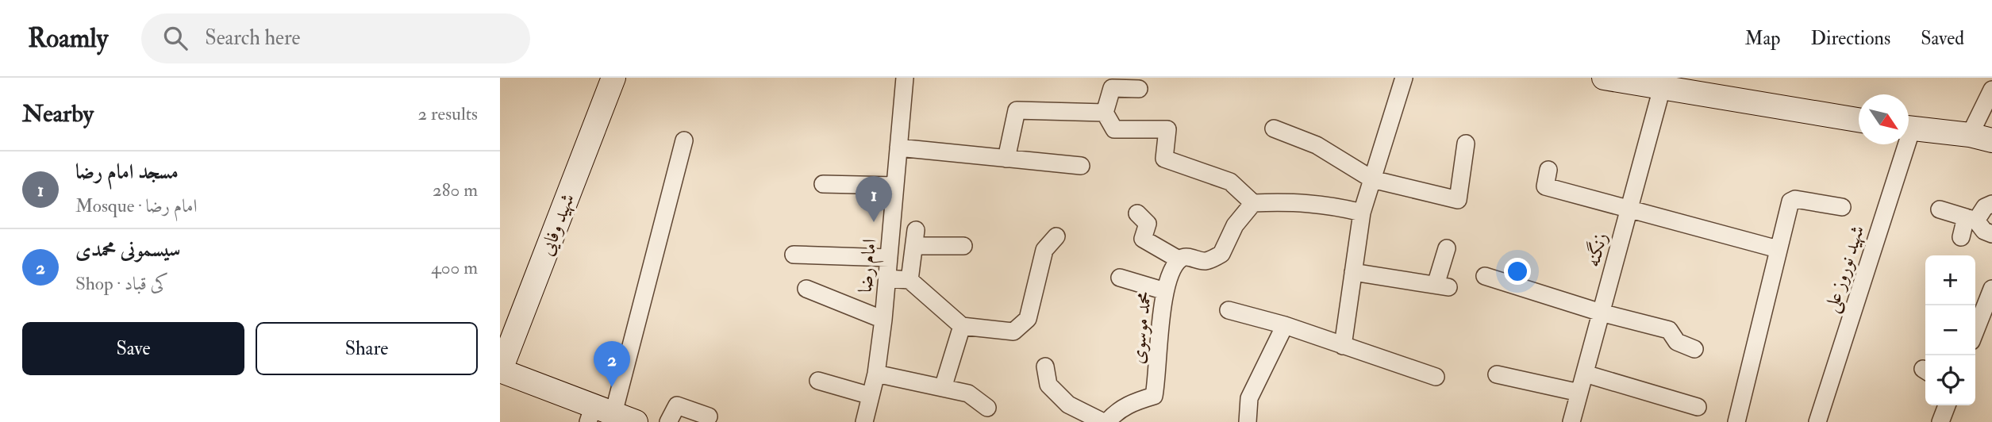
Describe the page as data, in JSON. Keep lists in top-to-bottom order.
{
  "streets": {
    "main road": ["شهید وفایی"],
    "street": [
      "زنگنه",
      "امام رضا",
      "شهید نوروز علی",
      "محمد موسوی"
    ]
  },
  "north": "bottom right",
  "page": {
    "header": "Roamly",
    "search": "Search here",
    "nav": ["Map", "Directions", "Saved"],
    "heading": ["Nearby", "2 results"],
    "list": [
      {
        "mark": "1",
        "name": "مسجد امام رضا",
        "note": "Mosque · امام رضا",
        "value": "280 m"
      },
      {
        "mark": "2",
        "name": "سیسمونی محمدی",
        "note": "Shop · کی قباد",
        "value": "400 m"
      }
    ],
    "pins": ["1", "2"],
    "map_buttons": ["+", "−"],
    "buttons": ["Save", "Share"]
  }
}
